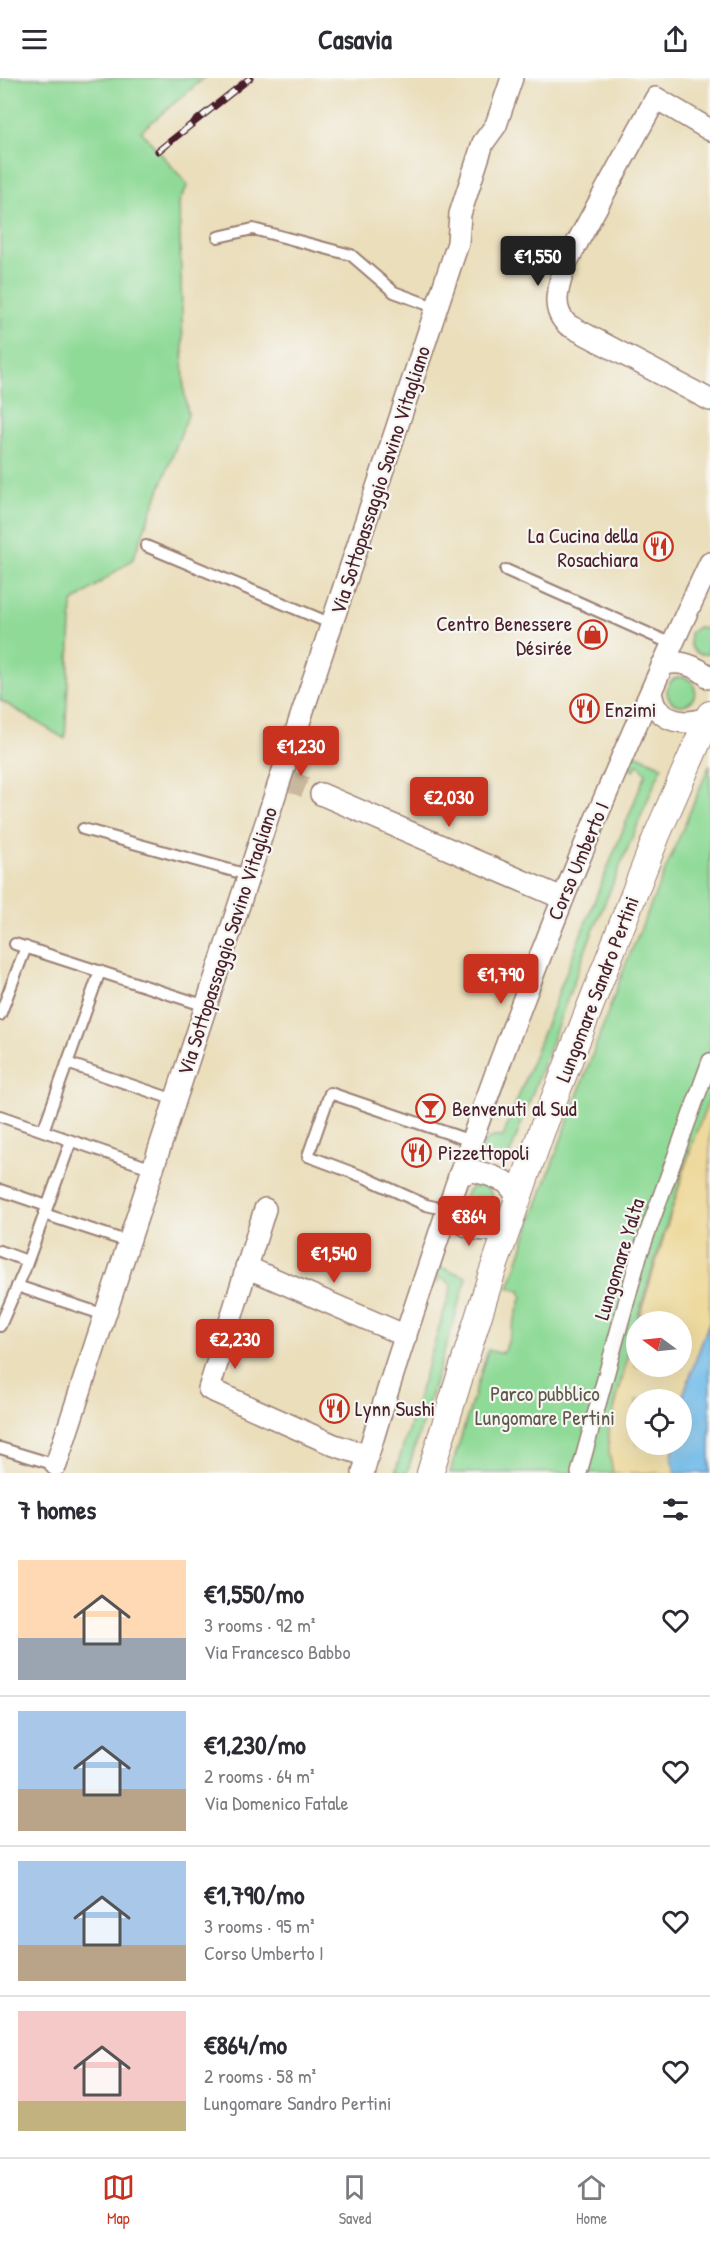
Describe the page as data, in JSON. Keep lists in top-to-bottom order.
{
  "streets": {
    "street": [
      "Via Sottopassaggio Savino Vitagliano",
      "Corso Umberto I",
      "Lungomare Sandro Pertini",
      "Lungomare Yalta"
    ]
  },
  "crossings": [
    ["Corso Umberto I", "Lungomare Sandro Pertini"]
  ],
  "parks": ["Parco pubblico Lungomare Pertini"],
  "places": {
    "restaurant": [
      "La Cucina della Rosachiara",
      "Enzimi",
      "Pizzettopoli",
      "Lynn Sushi"
    ],
    "shop": ["Centro Benessere Désirée"],
    "bar": ["Benvenuti al Sud"]
  },
  "north": "left",
  "page": {
    "header": "Casavia",
    "price": [
      "€1,550",
      "€1,230",
      "€2,030",
      "€1,790",
      "€864",
      "€1,540",
      "€2,230"
    ],
    "heading": "7 homes",
    "list": [
      {
        "name": "€1,550/mo",
        "note": "3 rooms · 92 m² · Via Francesco Babbo"
      },
      {
        "name": "€1,230/mo",
        "note": "2 rooms · 64 m² · Via Domenico Fatale"
      },
      {
        "name": "€1,790/mo",
        "note": "3 rooms · 95 m² · Corso Umberto I"
      },
      {
        "name": "€864/mo",
        "note": "2 rooms · 58 m² · Lungomare Sandro Pertini"
      }
    ],
    "tabs": ["Map", "Saved", "Home"]
  }
}
